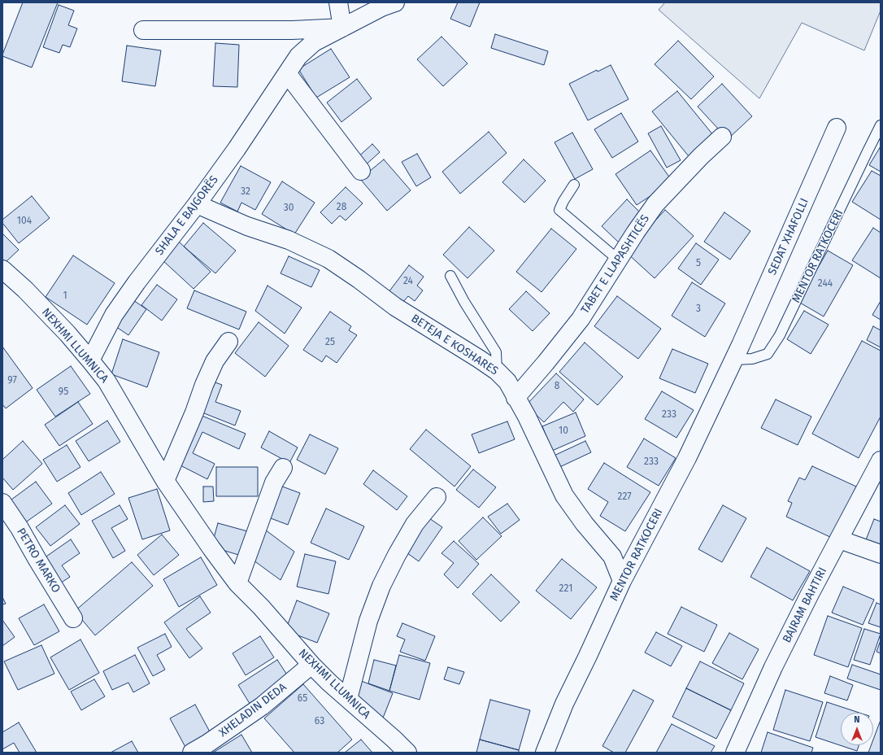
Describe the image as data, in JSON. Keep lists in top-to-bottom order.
{
  "streets": {
    "street": [
      "SHALA E BAJGORËS",
      "SEDAT XHAFOLLI",
      "MENTOR RATKOCERI",
      "TABET E LLAPASHTICËS",
      "BETEJA E KOSHARES",
      "NEXHMI LLUMNICA",
      "PETRO MARKO",
      "BAJRAM BAHTIRI",
      "XHELADIN DEDA"
    ]
  },
  "crossings": [
    ["SHALA E BAJGORËS", "BETEJA E KOSHARES"],
    ["SHALA E BAJGORËS", "NEXHMI LLUMNICA"],
    ["SEDAT XHAFOLLI", "MENTOR RATKOCERI"],
    ["MENTOR RATKOCERI", "BETEJA E KOSHARES"],
    ["TABET E LLAPASHTICËS", "BETEJA E KOSHARES"],
    ["NEXHMI LLUMNICA", "XHELADIN DEDA"]
  ],
  "house_numbers": [
    "32",
    "28",
    "30",
    "104",
    "5",
    "24",
    "244",
    "1",
    "3",
    "25",
    "97",
    "8",
    "95",
    "233",
    "10",
    "233",
    "227",
    "221",
    "65",
    "63"
  ],
  "north": "top"
}
